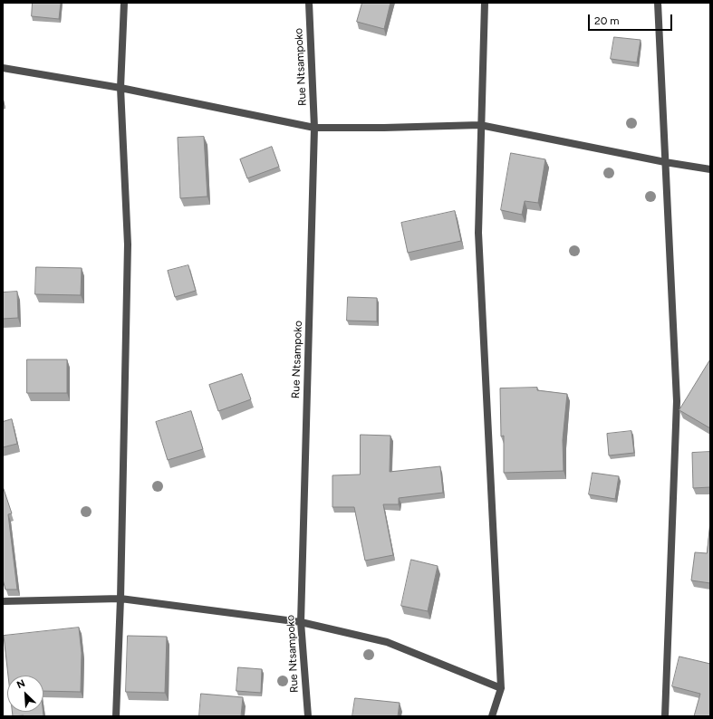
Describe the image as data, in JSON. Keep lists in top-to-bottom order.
{
  "streets": {
    "street": ["Rue Ntsampoko"]
  },
  "scale_bar": "20 m",
  "north": "top left"
}
